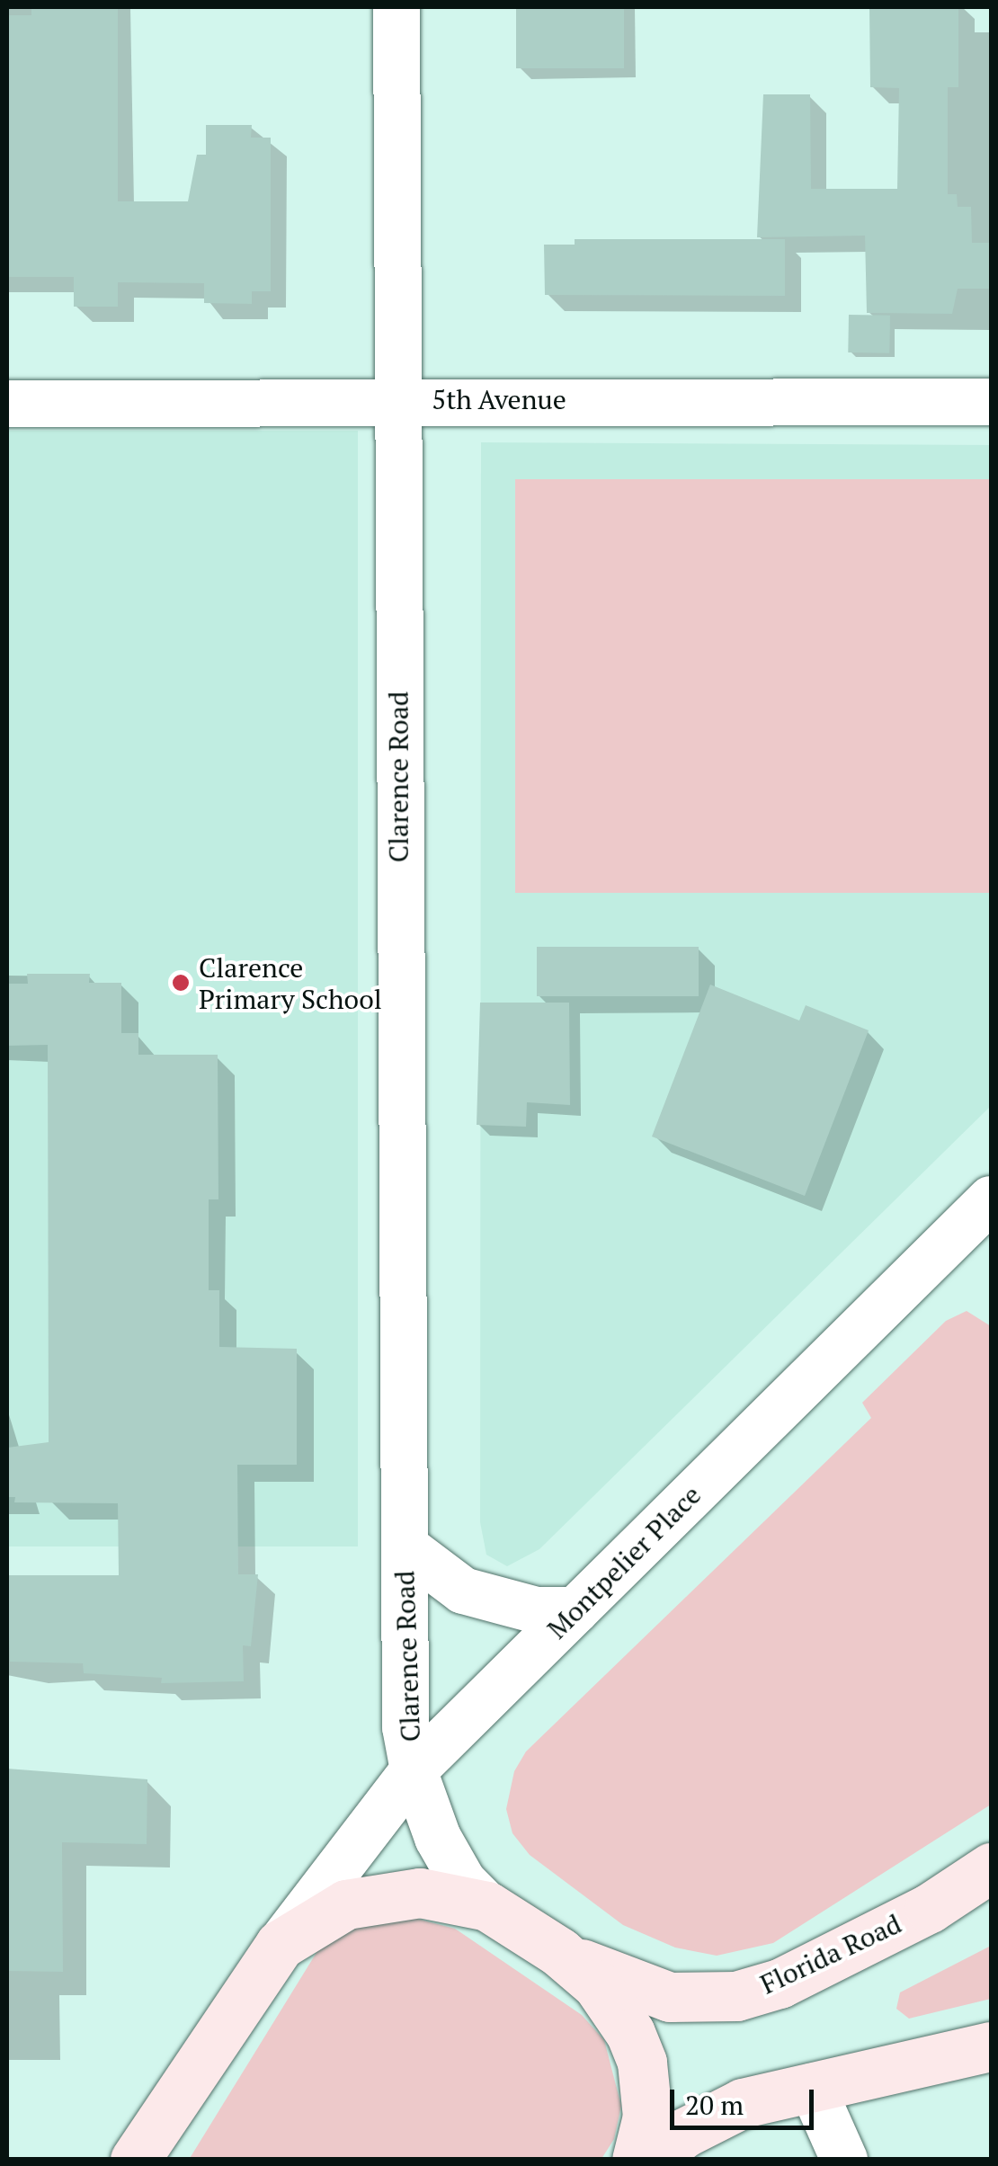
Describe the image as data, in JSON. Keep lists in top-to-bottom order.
{
  "streets": {
    "street": [
      "5th Avenue",
      "Clarence Road",
      "Montpelier Place",
      "Florida Road"
    ]
  },
  "crossings": [
    ["5th Avenue", "Clarence Road"],
    ["Clarence Road", "Montpelier Place"]
  ],
  "places": ["Clarence Primary School"],
  "scale_bar": "20 m"
}
